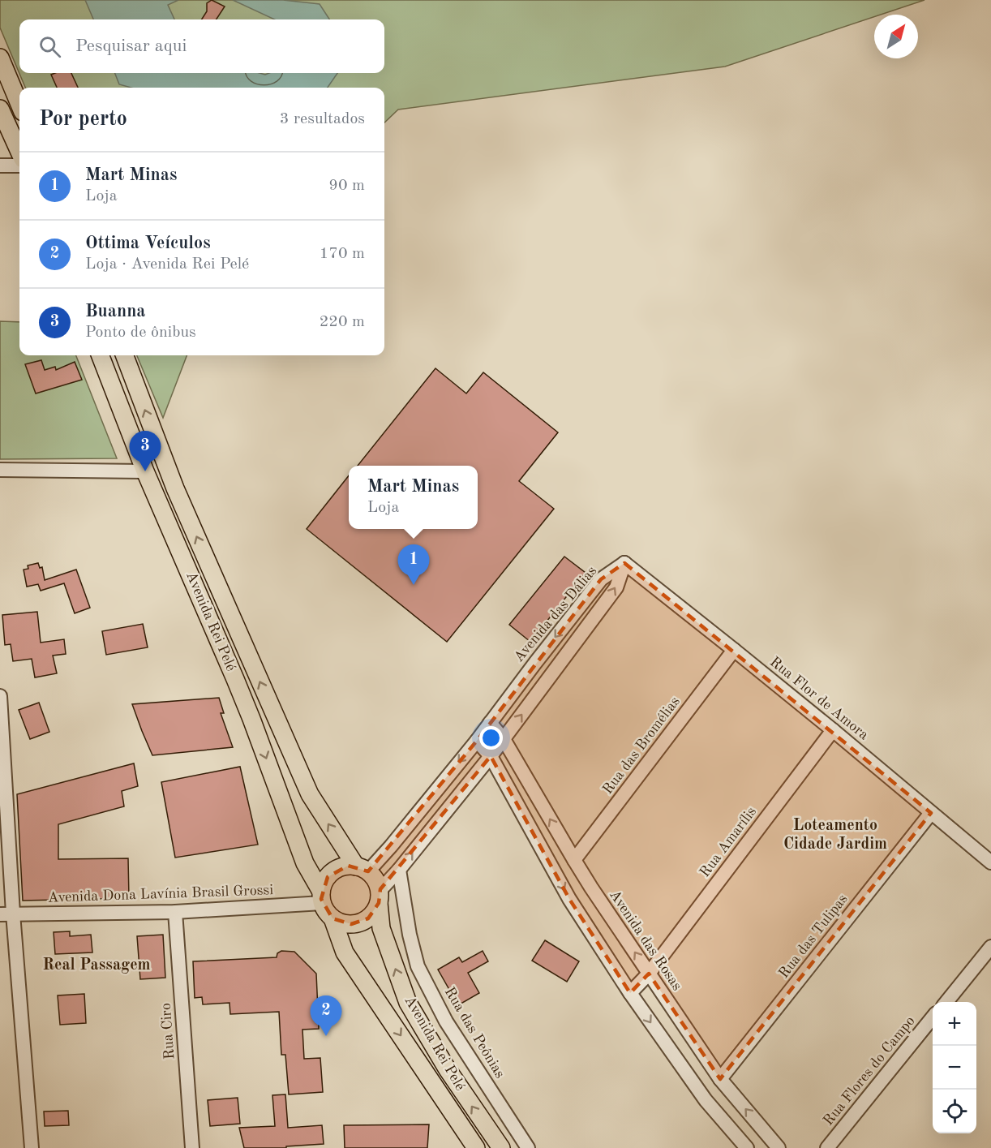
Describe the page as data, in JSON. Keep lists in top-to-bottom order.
{
  "streets": {
    "main road": ["Avenida Rei Pelé"],
    "street": [
      "Avenida das Dálias",
      "Rua Flor de Amora",
      "Rua das Bromélias",
      "Rua Amarílis",
      "Avenida Dona Lavínia Brasil Grossi",
      "Rua das Tulipas",
      "Avenida das Rosas",
      "Rua Ciro",
      "Rua das Peônias",
      "Rua Flores do Campo"
    ]
  },
  "crossings": [
    ["Avenida das Dálias", "Avenida Rei Pelé"],
    ["Avenida das Dálias", "Rua Flor de Amora"],
    ["Avenida das Dálias", "Avenida Dona Lavínia Brasil Grossi"],
    ["Avenida das Dálias", "Avenida das Rosas"],
    ["Avenida das Dálias", "Rua das Peônias"],
    ["Avenida Rei Pelé", "Avenida Dona Lavínia Brasil Grossi"],
    ["Rua Flor de Amora", "Rua das Bromélias"],
    ["Rua Flor de Amora", "Rua Amarílis"],
    ["Rua Flor de Amora", "Rua das Tulipas"],
    ["Rua das Bromélias", "Avenida das Rosas"],
    ["Rua Amarílis", "Avenida das Rosas"],
    ["Avenida Dona Lavínia Brasil Grossi", "Rua Ciro"],
    ["Rua das Tulipas", "Avenida das Rosas"]
  ],
  "districts": ["Loteamento Cidade Jardim", "Real Passagem"],
  "north": "top right",
  "page": {
    "search": "Pesquisar aqui",
    "heading": ["Por perto", "3 resultados"],
    "list": [
      {
        "mark": "1",
        "name": "Mart Minas",
        "note": "Loja",
        "value": "90 m"
      },
      {
        "mark": "2",
        "name": "Ottima Veículos",
        "note": "Loja · Avenida Rei Pelé",
        "value": "170 m"
      },
      {
        "mark": "3",
        "name": "Buanna",
        "note": "Ponto de ônibus",
        "value": "220 m"
      }
    ],
    "pins": ["3", "1", "2"],
    "popup": ["Mart Minas", "Loja"],
    "map_buttons": ["+", "−"]
  }
}
